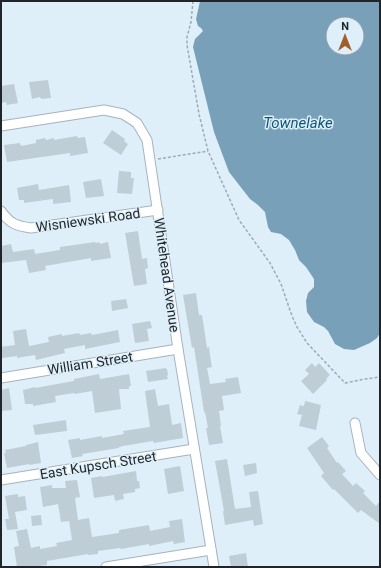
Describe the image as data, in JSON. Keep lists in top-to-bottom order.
{
  "streets": {
    "street": [
      "Wisniewski Road",
      "Whitehead Avenue",
      "William Street",
      "East Kupsch Street"
    ]
  },
  "crossings": [
    ["Wisniewski Road", "Whitehead Avenue"],
    ["Whitehead Avenue", "William Street"],
    ["Whitehead Avenue", "East Kupsch Street"]
  ],
  "water": ["Townelake"],
  "north": "top"
}
